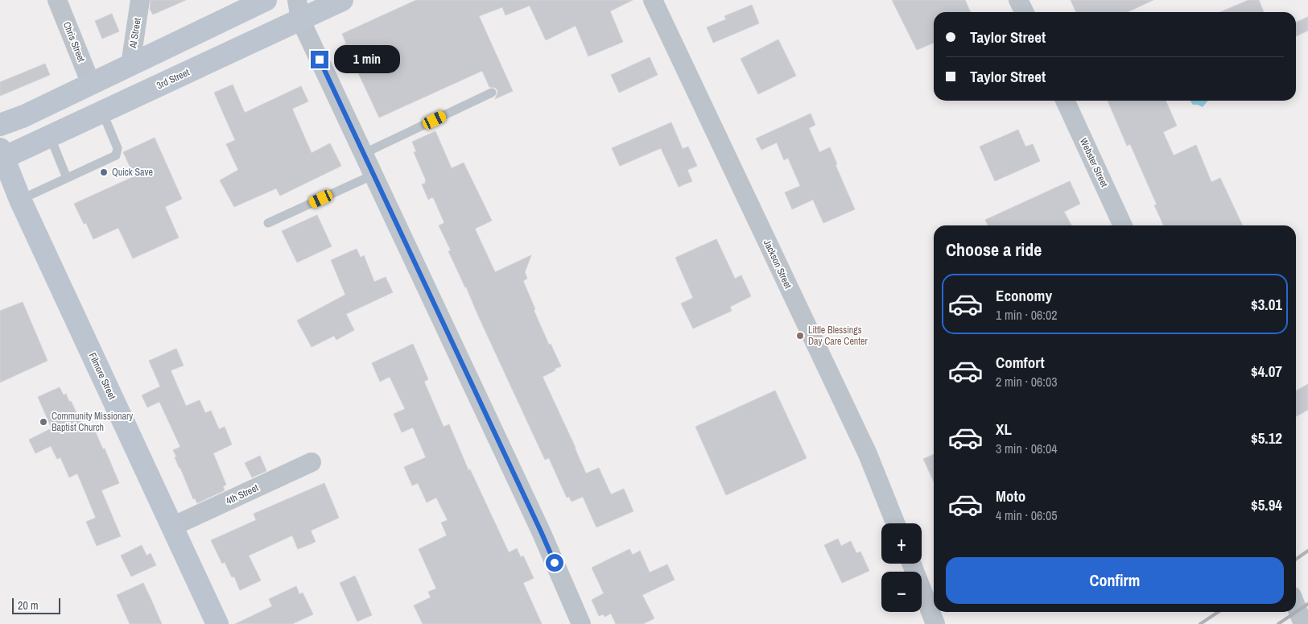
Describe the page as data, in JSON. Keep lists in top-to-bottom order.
{
  "streets": {
    "main road": ["3rd Street", "Filmore Street"],
    "street": [
      "Al Street",
      "Chris Street",
      "Webster Street",
      "Jackson Street",
      "4th Street"
    ]
  },
  "crossings": [
    ["3rd Street", "Filmore Street"],
    ["Filmore Street", "4th Street"]
  ],
  "places": ["Quick Save", "Little Blessings Day Care Center", "Community Missionary Baptist Church"],
  "scale_bar": "20 m",
  "page": {
    "banner": ["Taylor Street", "Taylor Street"],
    "bubble": "1 min",
    "heading": "Choose a ride",
    "list": [
      {
        "name": "Economy",
        "note": "1 min · 06:02",
        "value": "$3.01"
      },
      {
        "name": "Comfort",
        "note": "2 min · 06:03",
        "value": "$4.07"
      },
      {
        "name": "XL",
        "note": "3 min · 06:04",
        "value": "$5.12"
      },
      {
        "name": "Moto",
        "note": "4 min · 06:05",
        "value": "$5.94"
      }
    ],
    "map_buttons": ["+", "−"],
    "buttons": "Confirm",
    "scale": "20 m"
  }
}
